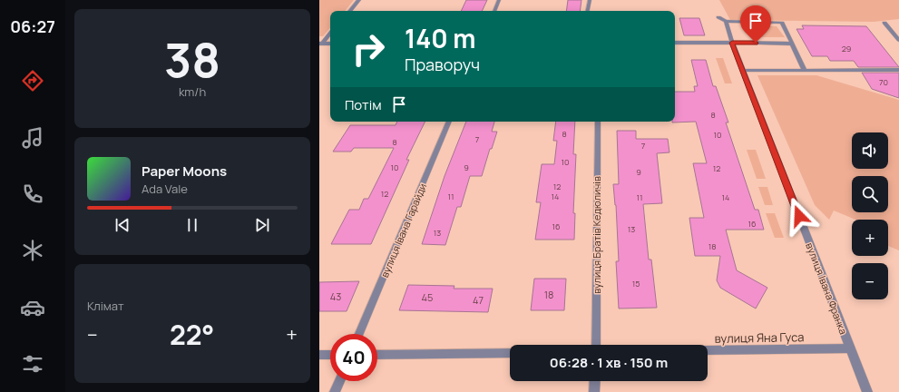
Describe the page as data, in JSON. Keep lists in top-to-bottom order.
{
  "streets": {
    "street": [
      "вулиця Івана Гарайди",
      "вулиця Братів Кедюличів",
      "вулиця Івана Франка",
      "вулиця Яна Гуса"
    ]
  },
  "crossings": [
    ["вулиця Івана Франка", "вулиця Яна Гуса"]
  ],
  "house_numbers": [
    "29",
    "70",
    "8",
    "8",
    "10",
    "7",
    "8",
    "7",
    "10",
    "10",
    "9",
    "12",
    "9",
    "12",
    "12",
    "11",
    "14",
    "11",
    "14",
    "16",
    "16",
    "13",
    "13",
    "18",
    "15",
    "18",
    "43",
    "45",
    "47"
  ],
  "page": {
    "tabs": "06:27",
    "tile": [
      ["38", "km/h"],
      "Клімат"
    ],
    "turn": ["140 m", "Праворуч"],
    "then": "Потім",
    "map_buttons": ["+", "−"],
    "song": ["Paper Moons", "Ada Vale"],
    "heat": ["−", "22°", "+"],
    "limit": "40",
    "trip": "06:28 · 1 хв · 150 m"
  }
}
